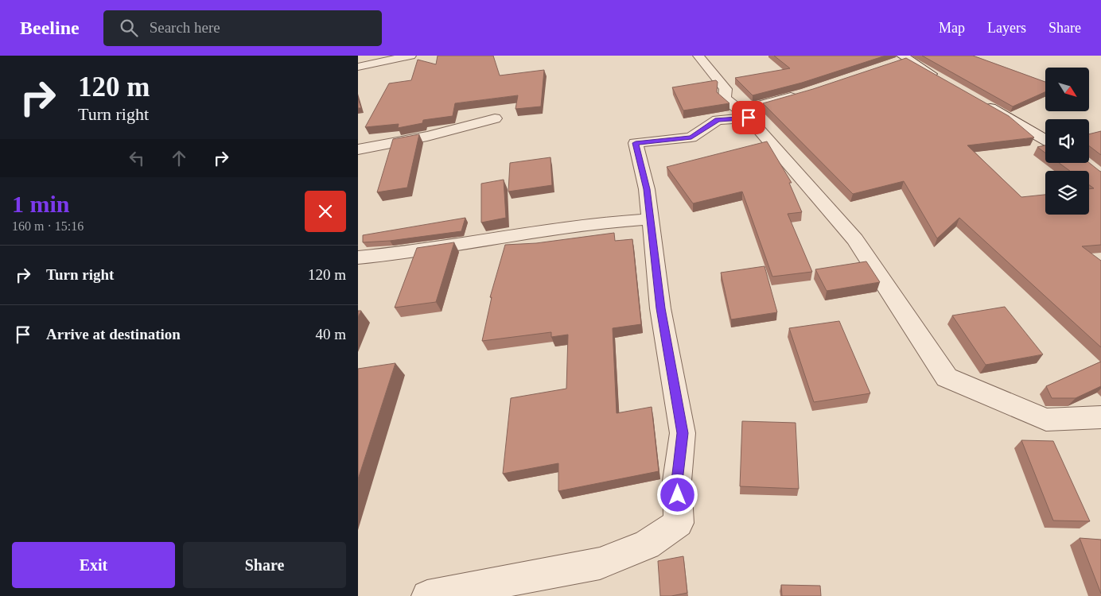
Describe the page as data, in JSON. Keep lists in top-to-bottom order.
{
  "north": "bottom right",
  "page": {
    "header": "Beeline",
    "search": "Search here",
    "nav": ["Map", "Layers", "Share"],
    "turn": ["120 m", "Turn right"],
    "heading": ["1 min", "160 m · 15:16"],
    "list": [
      {
        "name": "Turn right",
        "value": "120 m"
      },
      {
        "name": "Arrive at destination",
        "value": "40 m"
      }
    ],
    "buttons": ["Exit", "Share"]
  }
}
